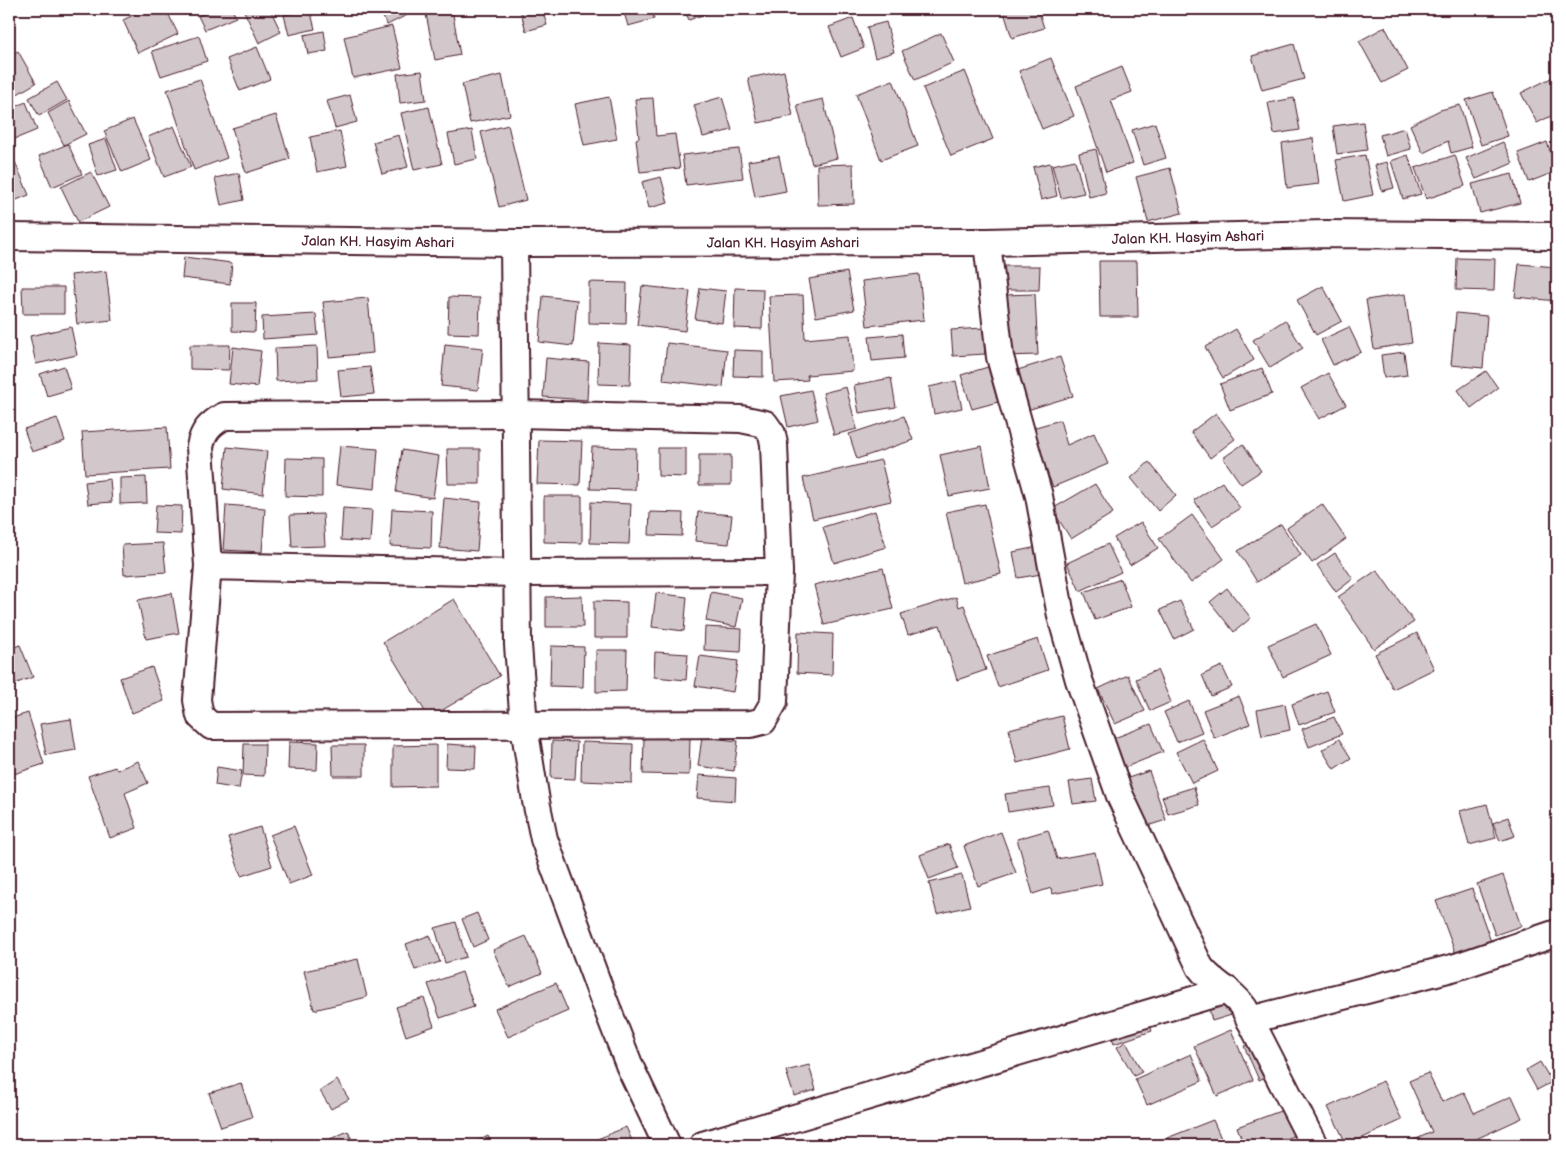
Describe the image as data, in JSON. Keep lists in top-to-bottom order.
{
  "streets": {
    "street": ["Jalan KH. Hasyim Ashari"]
  }
}
